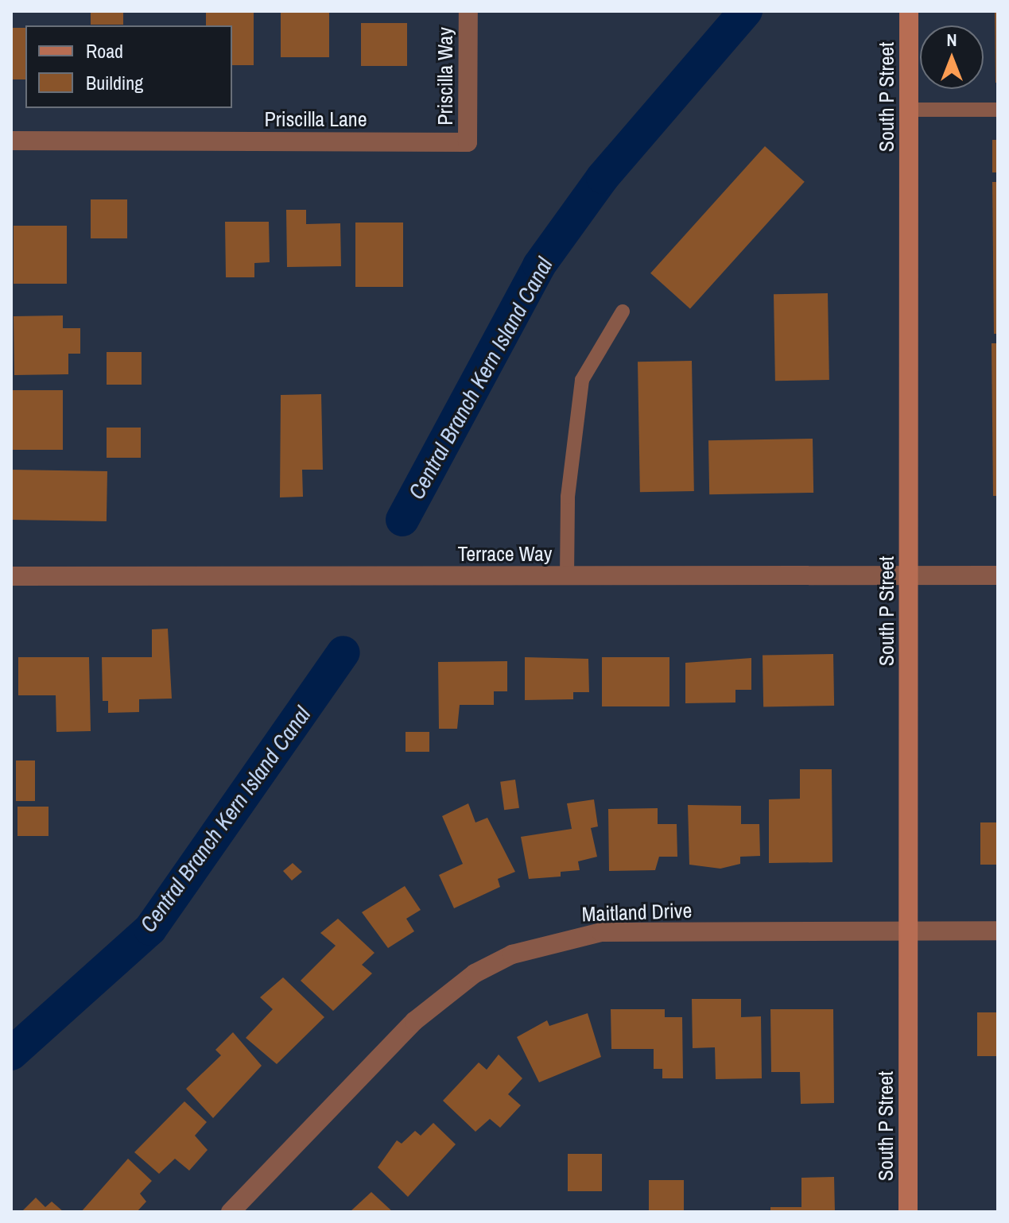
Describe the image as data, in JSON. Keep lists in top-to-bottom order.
{
  "streets": {
    "street": [
      "Priscilla Way",
      "South P Street",
      "Priscilla Lane",
      "Terrace Way",
      "Maitland Drive"
    ]
  },
  "crossings": [
    ["Priscilla Way", "Priscilla Lane"],
    ["South P Street", "Terrace Way"],
    ["South P Street", "Maitland Drive"]
  ],
  "water": ["Central Branch Kern Island Canal"],
  "legend": ["Road", "Building"],
  "north": "top"
}
